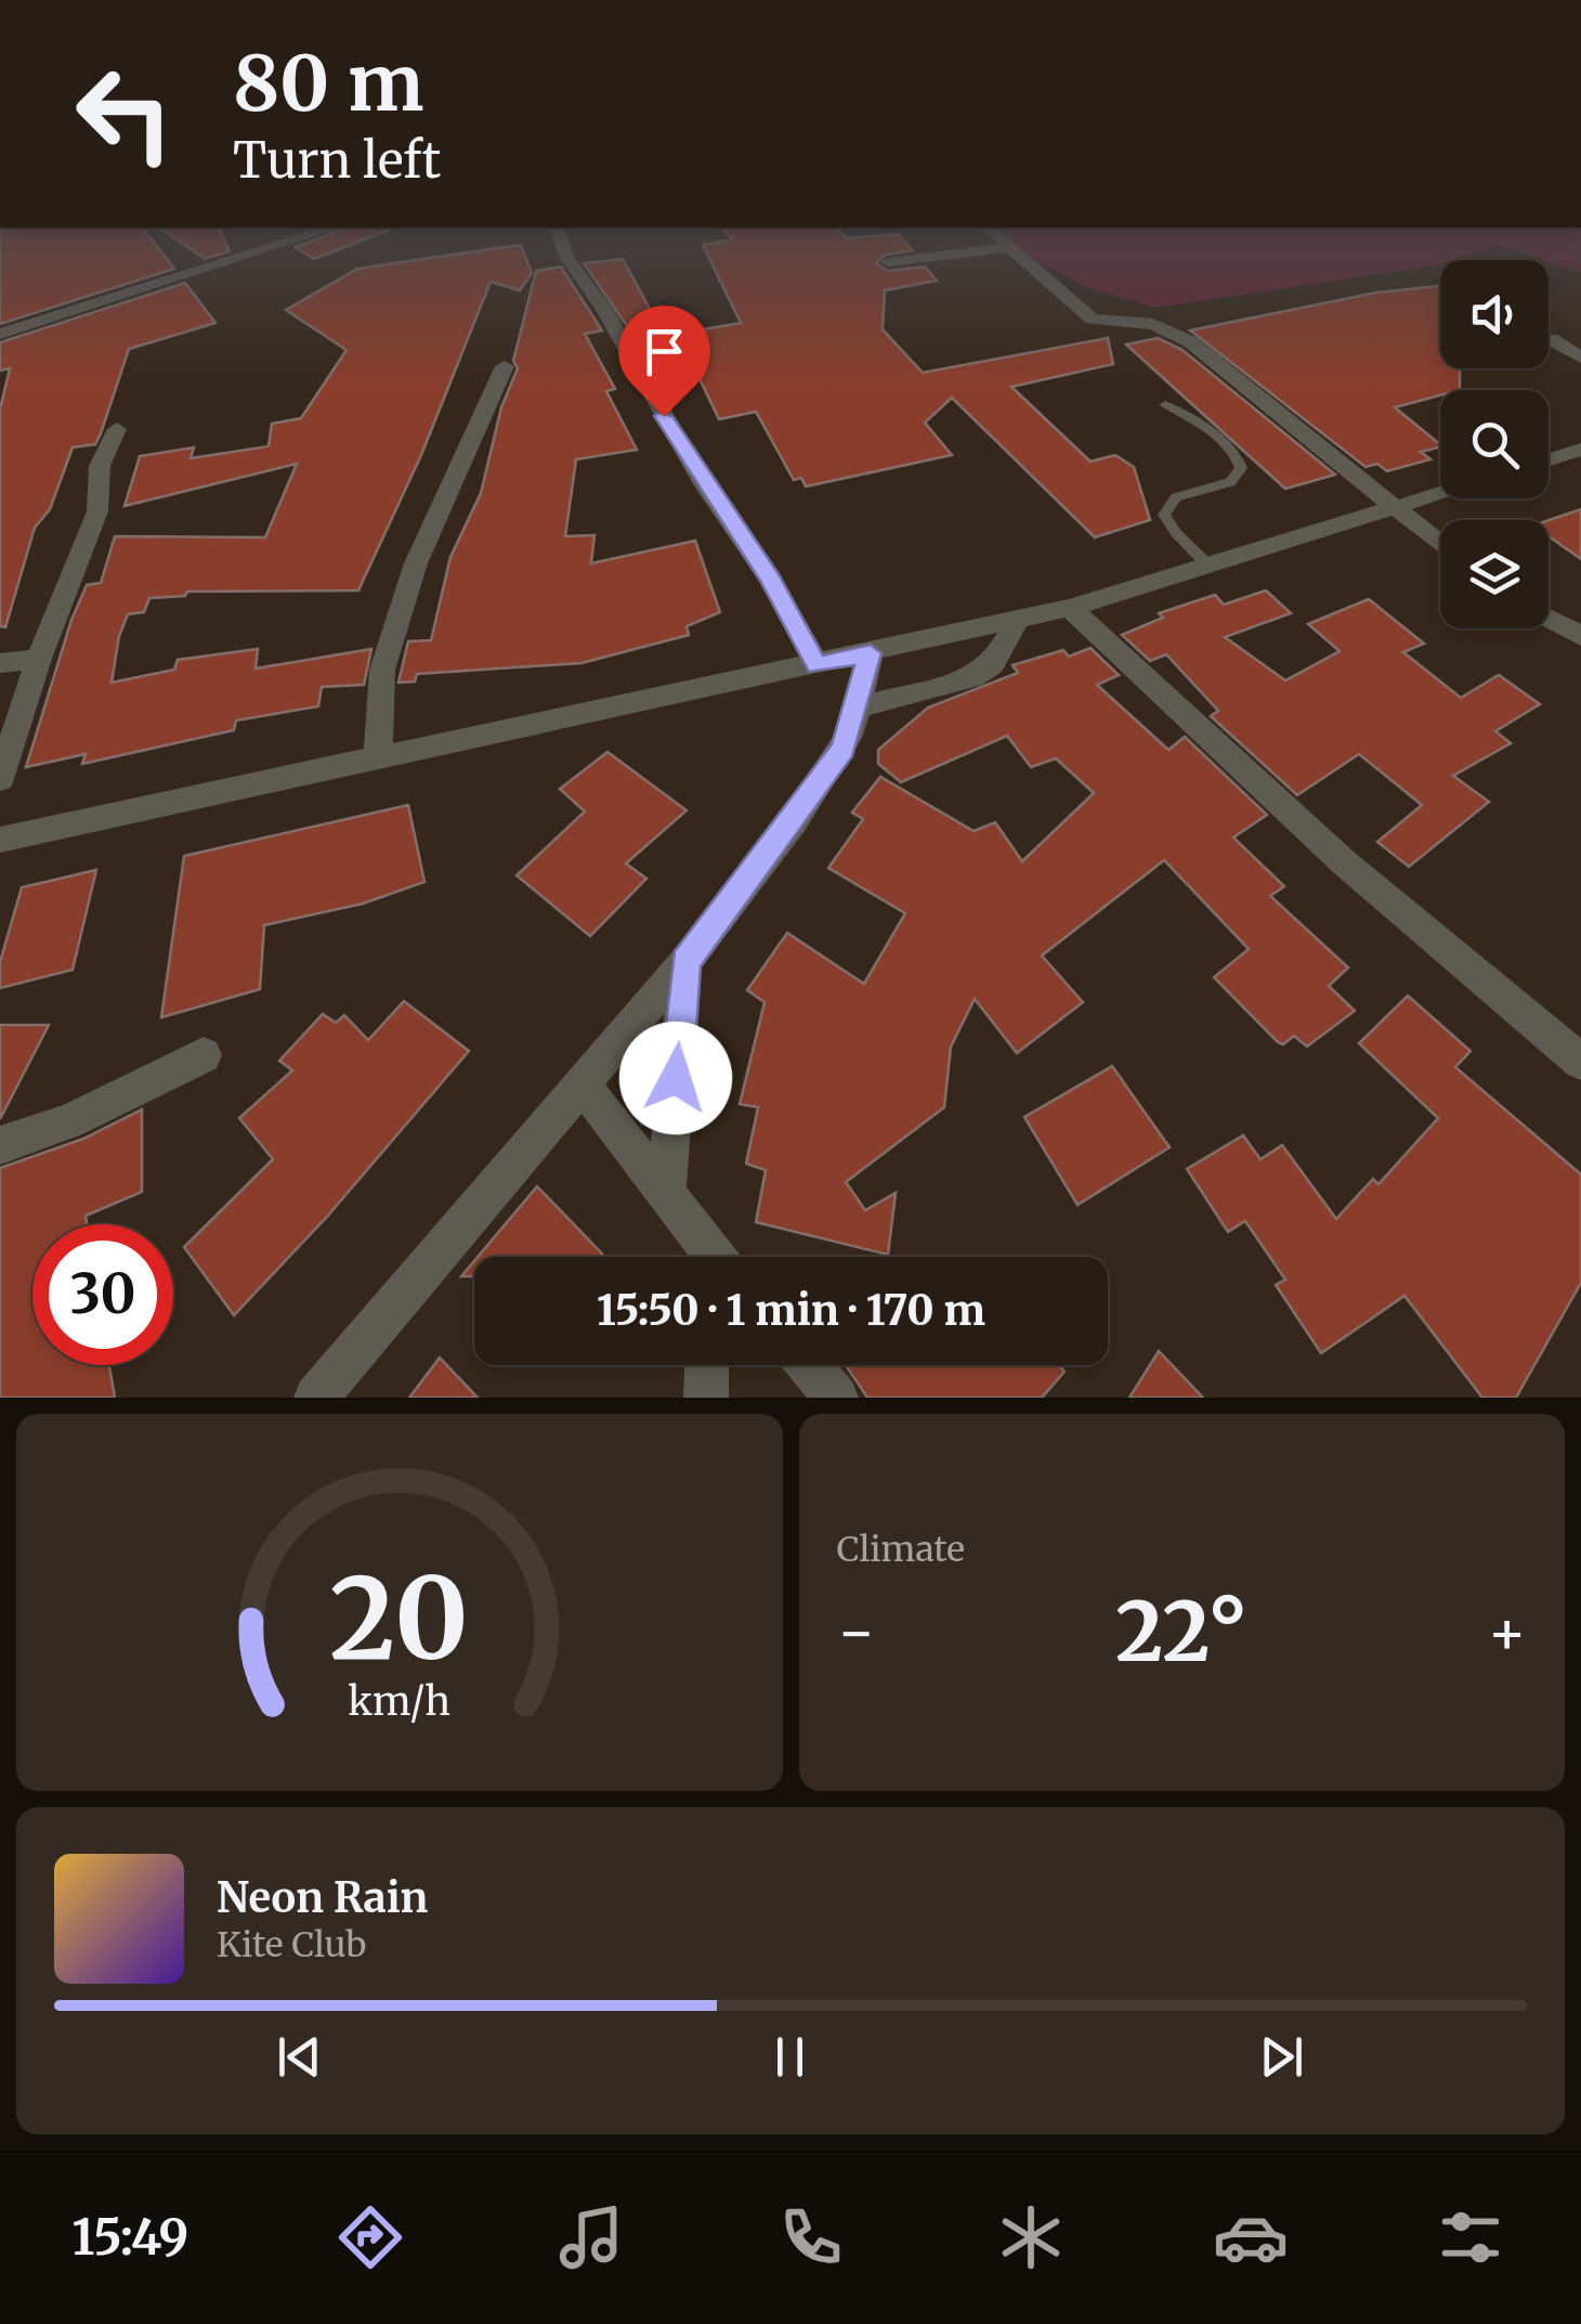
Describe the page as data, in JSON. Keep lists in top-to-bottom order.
{
  "page": {
    "turn": ["80 m", "Turn left"],
    "limit": "30",
    "trip": "15:50 · 1 min · 170 m",
    "tile": "Climate",
    "heat": ["−", "22°", "+"],
    "song": ["Neon Rain", "Kite Club"],
    "tabs": "15:49",
    "gauge": ["20", "km/h"]
  }
}
